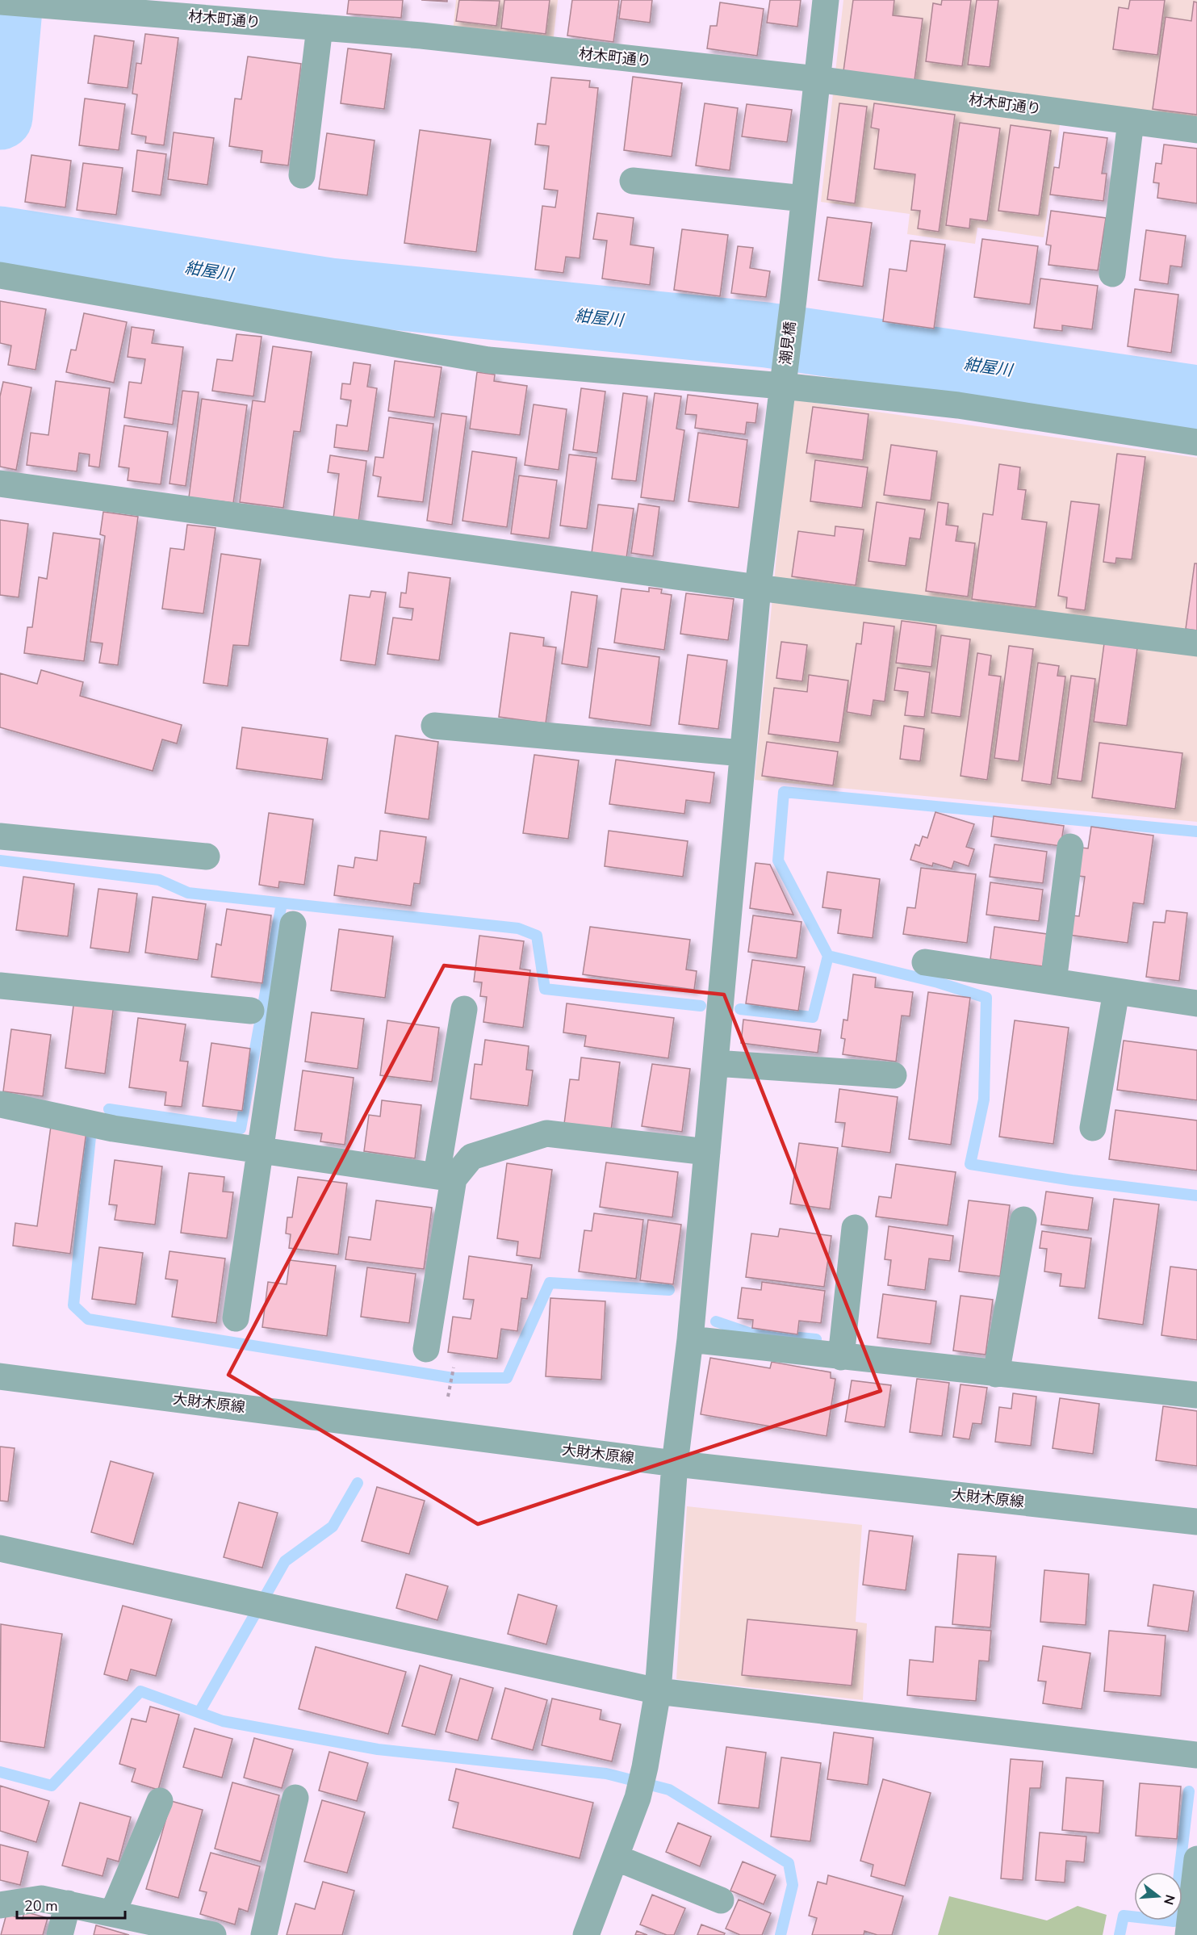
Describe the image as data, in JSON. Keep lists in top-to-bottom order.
{
  "streets": {
    "street": ["材木町通り", "潮見橋", "大財木原線"]
  },
  "crossings": [
    ["材木町通り", "潮見橋"],
    ["潮見橋", "大財木原線"]
  ],
  "water": ["紺屋川"],
  "scale_bar": "20 m",
  "north": "right"
}
